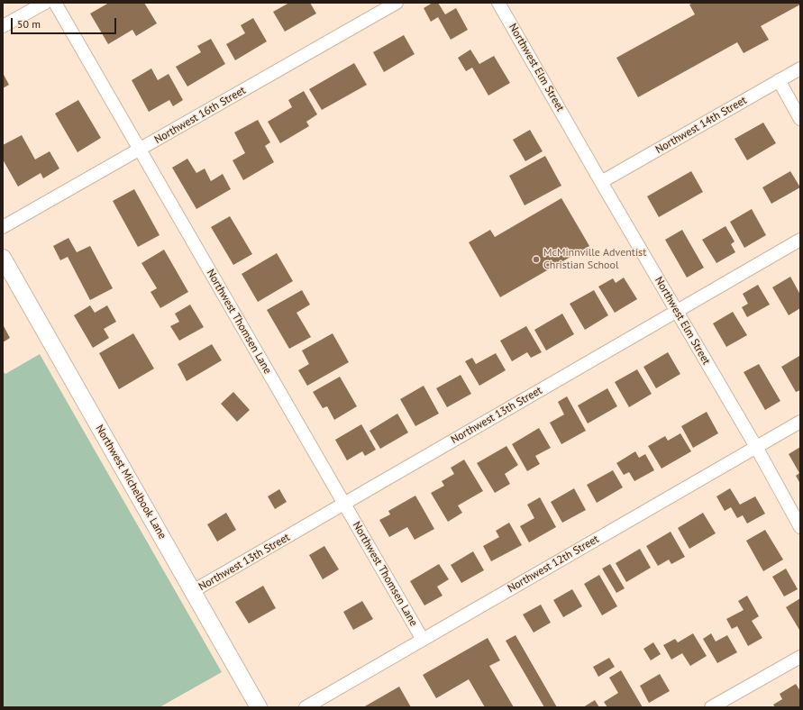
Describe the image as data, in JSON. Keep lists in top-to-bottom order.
{
  "streets": {
    "street": [
      "Northwest Elm Street",
      "Northwest 16th Street",
      "Northwest 14th Street",
      "Northwest Thomsen Lane",
      "Northwest 13th Street",
      "Northwest Michelbook Lane",
      "Northwest 12th Street"
    ]
  },
  "crossings": [
    ["Northwest Elm Street", "Northwest 14th Street"],
    ["Northwest Elm Street", "Northwest 13th Street"],
    ["Northwest Elm Street", "Northwest 12th Street"],
    ["Northwest 16th Street", "Northwest Thomsen Lane"],
    ["Northwest Thomsen Lane", "Northwest 13th Street"],
    ["Northwest Thomsen Lane", "Northwest 12th Street"],
    ["Northwest 13th Street", "Northwest Michelbook Lane"]
  ],
  "places": ["McMinnville Adventist Christian School"],
  "scale_bar": "50 m"
}
